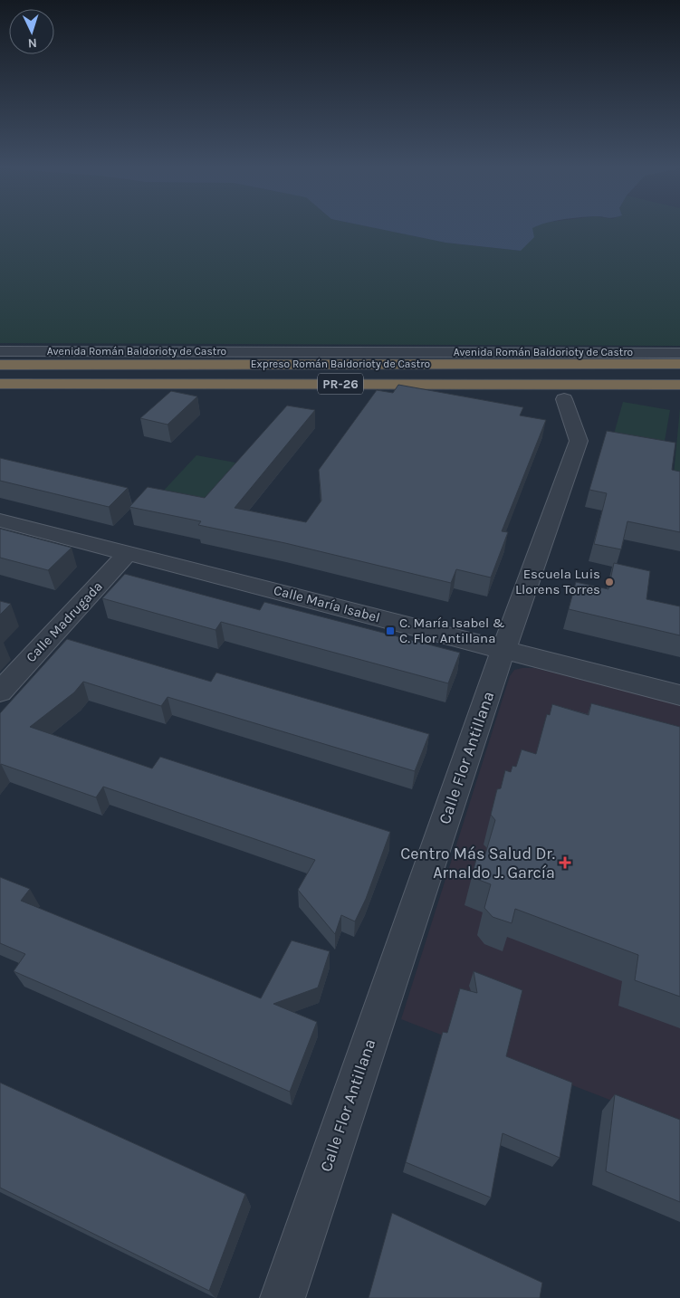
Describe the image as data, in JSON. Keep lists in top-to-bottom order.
{
  "streets": {
    "highway": ["Expreso Román Baldorioty de Castro", "PR-26"],
    "street": [
      "Avenida Román Baldorioty de Castro",
      "Calle María Isabel",
      "Calle Madrugada",
      "Calle Flor Antillana"
    ]
  },
  "crossings": [
    ["Calle María Isabel", "Calle Madrugada"],
    ["Calle María Isabel", "Calle Flor Antillana"]
  ],
  "places": {
    "other": ["Escuela Luis Llorens Torres"],
    "transit": ["C. María Isabel & C. Flor Antillana"],
    "health": ["Centro Más Salud Dr. Arnaldo J. García"]
  },
  "north": "bottom"
}
